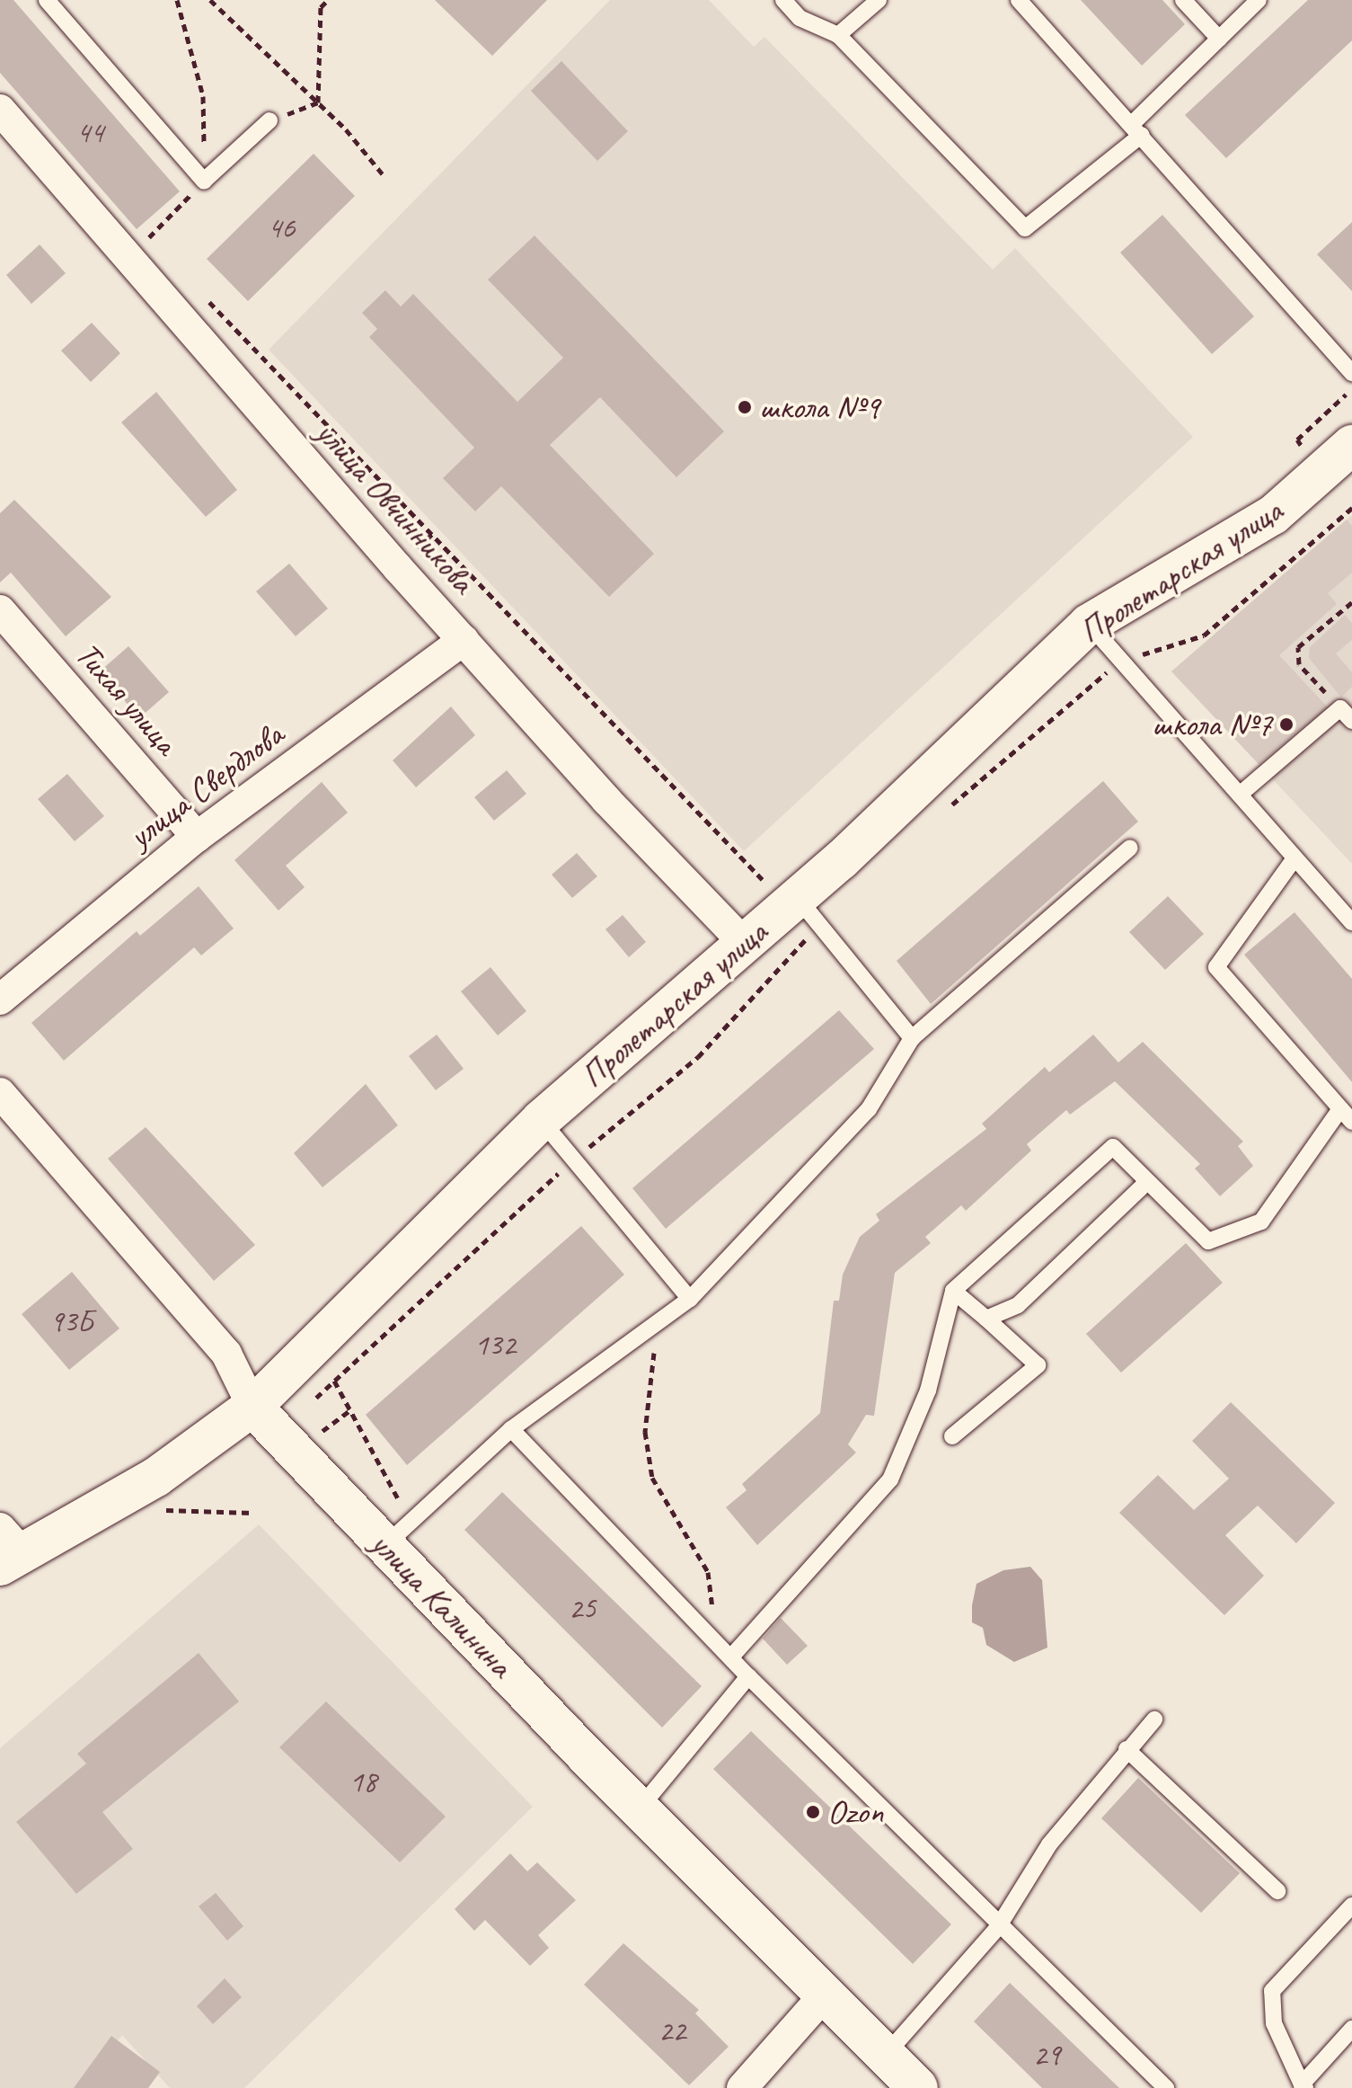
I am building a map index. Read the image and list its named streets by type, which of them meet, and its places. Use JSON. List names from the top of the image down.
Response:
{
  "streets": {
    "street": [
      "улица Овчинникова",
      "Пролетарская улица",
      "Тихая улица",
      "улица Свердлова",
      "улица Калинина"
    ]
  },
  "crossings": [
    ["улица Овчинникова", "Пролетарская улица"],
    ["улица Овчинникова", "улица Свердлова"],
    ["Пролетарская улица", "улица Калинина"],
    ["Тихая улица", "улица Свердлова"]
  ],
  "places": ["школа №9", "школа №7", "Ozon"],
  "house_numbers": [
    "44",
    "46",
    "93Б",
    "132",
    "25",
    "18",
    "22",
    "29"
  ]
}
